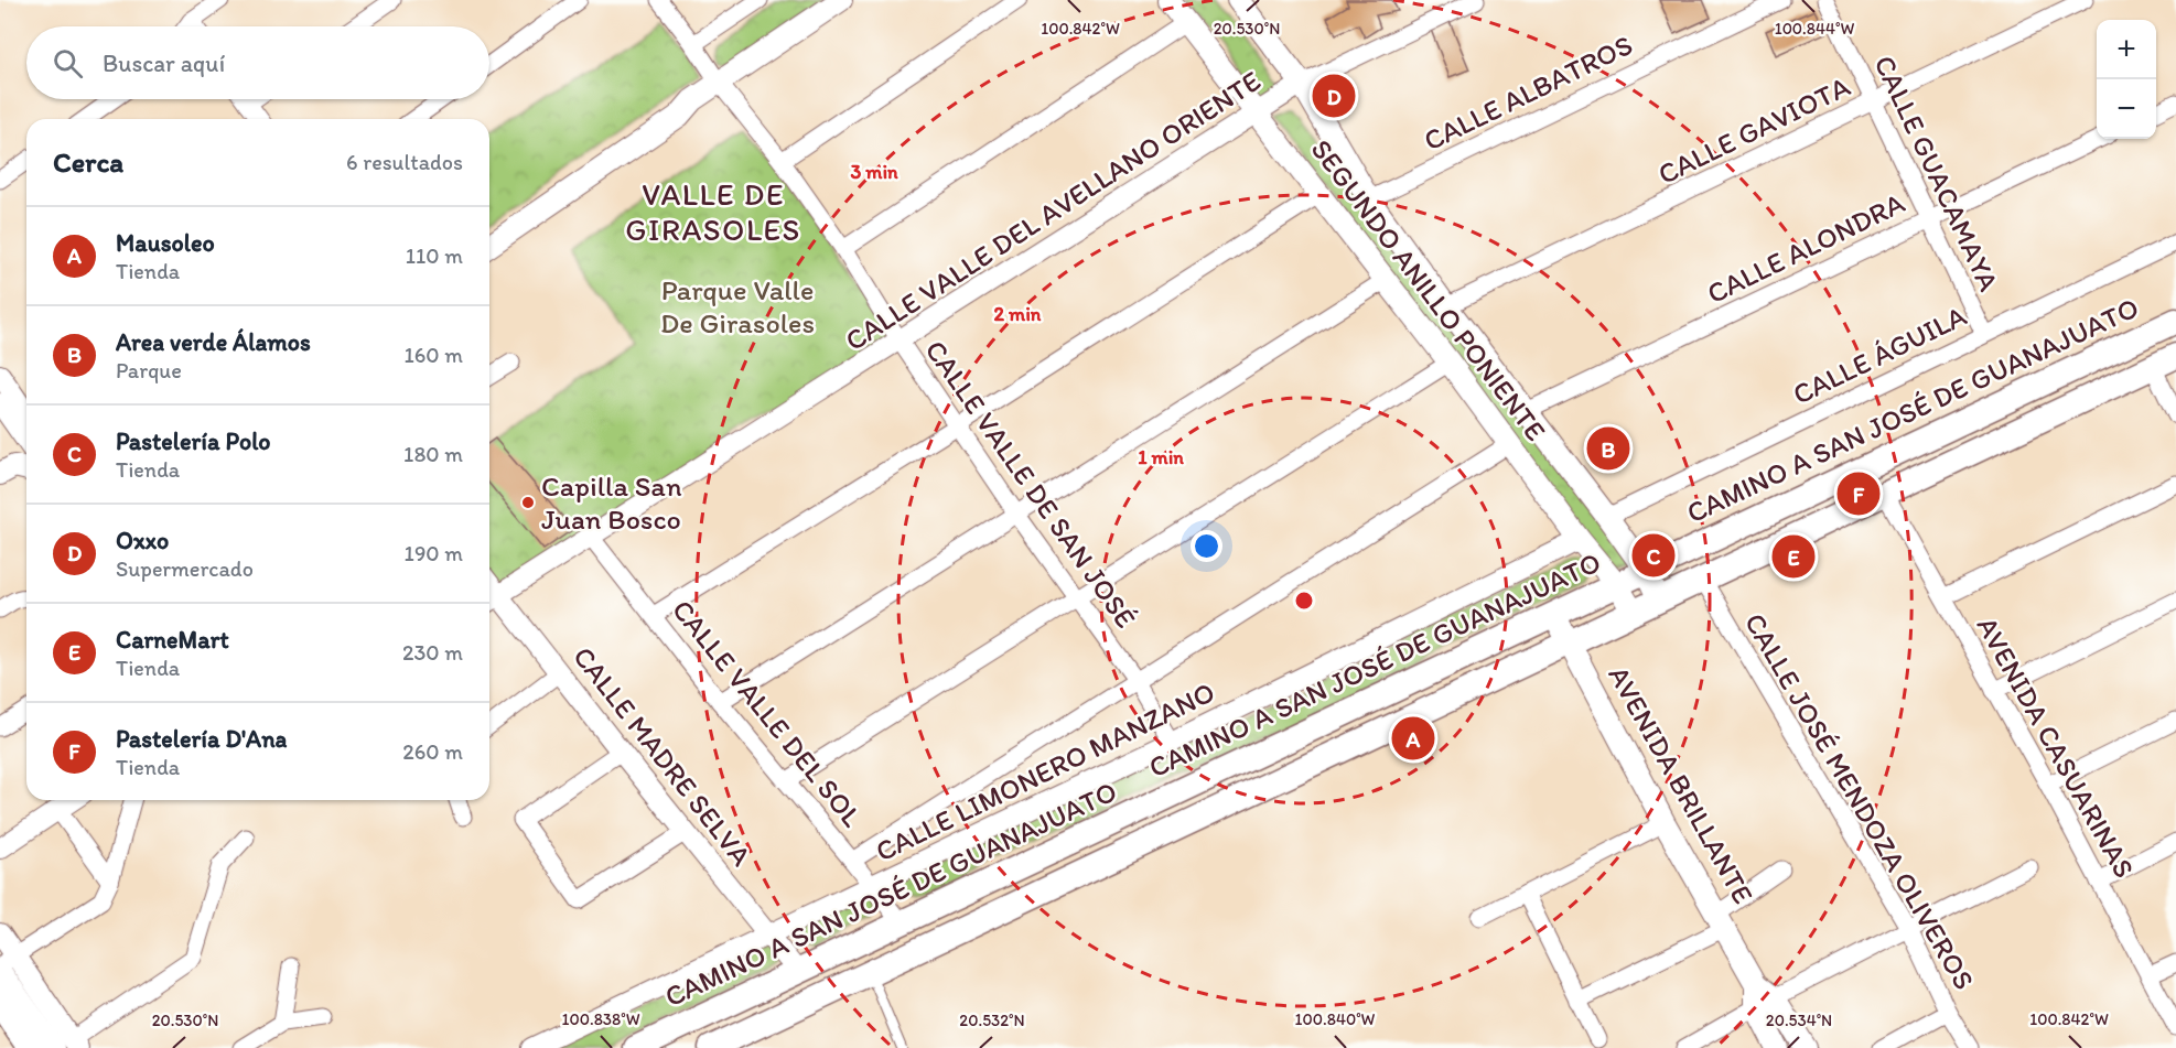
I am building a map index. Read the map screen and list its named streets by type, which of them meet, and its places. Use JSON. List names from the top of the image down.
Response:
{
  "streets": {
    "main road": ["SEGUNDO ANILLO PONIENTE", "CAMINO A SAN JOSÉ DE GUANAJUATO", "AVENIDA BRILLANTE"],
    "street": [
      "CALLE ALBATROS",
      "CALLE GAVIOTA",
      "CALLE GUACAMAYA",
      "CALLE VALLE DEL AVELLANO ORIENTE",
      "CALLE ALONDRA",
      "CALLE ÁGUILA",
      "CALLE VALLE DE SAN JOSÉ",
      "CALLE VALLE DEL SOL",
      "AVENIDA CASUARINAS",
      "CALLE MADRE SELVA",
      "CALLE LIMONERO MANZANO",
      "CALLE JOSÉ MENDOZA OLIVEROS"
    ]
  },
  "crossings": [
    ["CALLE ALBATROS", "SEGUNDO ANILLO PONIENTE"],
    ["CALLE GAVIOTA", "CALLE GUACAMAYA"],
    ["CALLE GAVIOTA", "SEGUNDO ANILLO PONIENTE"],
    ["CALLE GUACAMAYA", "CALLE ALONDRA"],
    ["CALLE GUACAMAYA", "CALLE ÁGUILA"],
    ["CALLE VALLE DEL AVELLANO ORIENTE", "SEGUNDO ANILLO PONIENTE"],
    ["CALLE VALLE DEL AVELLANO ORIENTE", "CALLE VALLE DE SAN JOSÉ"],
    ["CALLE VALLE DEL AVELLANO ORIENTE", "CALLE VALLE DEL SOL"],
    ["CALLE VALLE DEL AVELLANO ORIENTE", "CALLE MADRE SELVA"],
    ["CALLE ALONDRA", "SEGUNDO ANILLO PONIENTE"],
    ["SEGUNDO ANILLO PONIENTE", "CALLE ÁGUILA"],
    ["SEGUNDO ANILLO PONIENTE", "CAMINO A SAN JOSÉ DE GUANAJUATO"],
    ["SEGUNDO ANILLO PONIENTE", "CALLE LIMONERO MANZANO"],
    ["CAMINO A SAN JOSÉ DE GUANAJUATO", "CALLE VALLE DEL SOL"],
    ["CAMINO A SAN JOSÉ DE GUANAJUATO", "CALLE MADRE SELVA"],
    ["CAMINO A SAN JOSÉ DE GUANAJUATO", "AVENIDA BRILLANTE"],
    ["CALLE VALLE DE SAN JOSÉ", "CALLE LIMONERO MANZANO"],
    ["CALLE VALLE DEL SOL", "CALLE LIMONERO MANZANO"],
    ["CALLE MADRE SELVA", "CALLE LIMONERO MANZANO"]
  ],
  "districts": ["VALLE DE GIRASOLES"],
  "parks": ["Parque Valle De Girasoles"],
  "places": ["Capilla San Juan Bosco"],
  "page": {
    "map_buttons": ["+", "−"],
    "search": "Buscar aquí",
    "pins": [
      "D",
      "B",
      "F",
      "C",
      "E",
      "A"
    ],
    "heading": ["Cerca", "6 resultados"],
    "list": [
      {
        "mark": "A",
        "name": "Mausoleo",
        "note": "Tienda",
        "value": "110 m"
      },
      {
        "mark": "B",
        "name": "Area verde Álamos",
        "note": "Parque",
        "value": "160 m"
      },
      {
        "mark": "C",
        "name": "Pastelería Polo",
        "note": "Tienda",
        "value": "180 m"
      },
      {
        "mark": "D",
        "name": "Oxxo",
        "note": "Supermercado",
        "value": "190 m"
      },
      {
        "mark": "E",
        "name": "CarneMart",
        "note": "Tienda",
        "value": "230 m"
      },
      {
        "mark": "F",
        "name": "Pastelería D'Ana",
        "note": "Tienda",
        "value": "260 m"
      }
    ]
  },
  "coordinates": [
    "20.530°N",
    "100.842°W",
    "100.844°W",
    "100.838°W",
    "100.840°W",
    "20.532°N",
    "20.534°N"
  ],
  "rings": ["3 min", "2 min", "1 min"]
}
